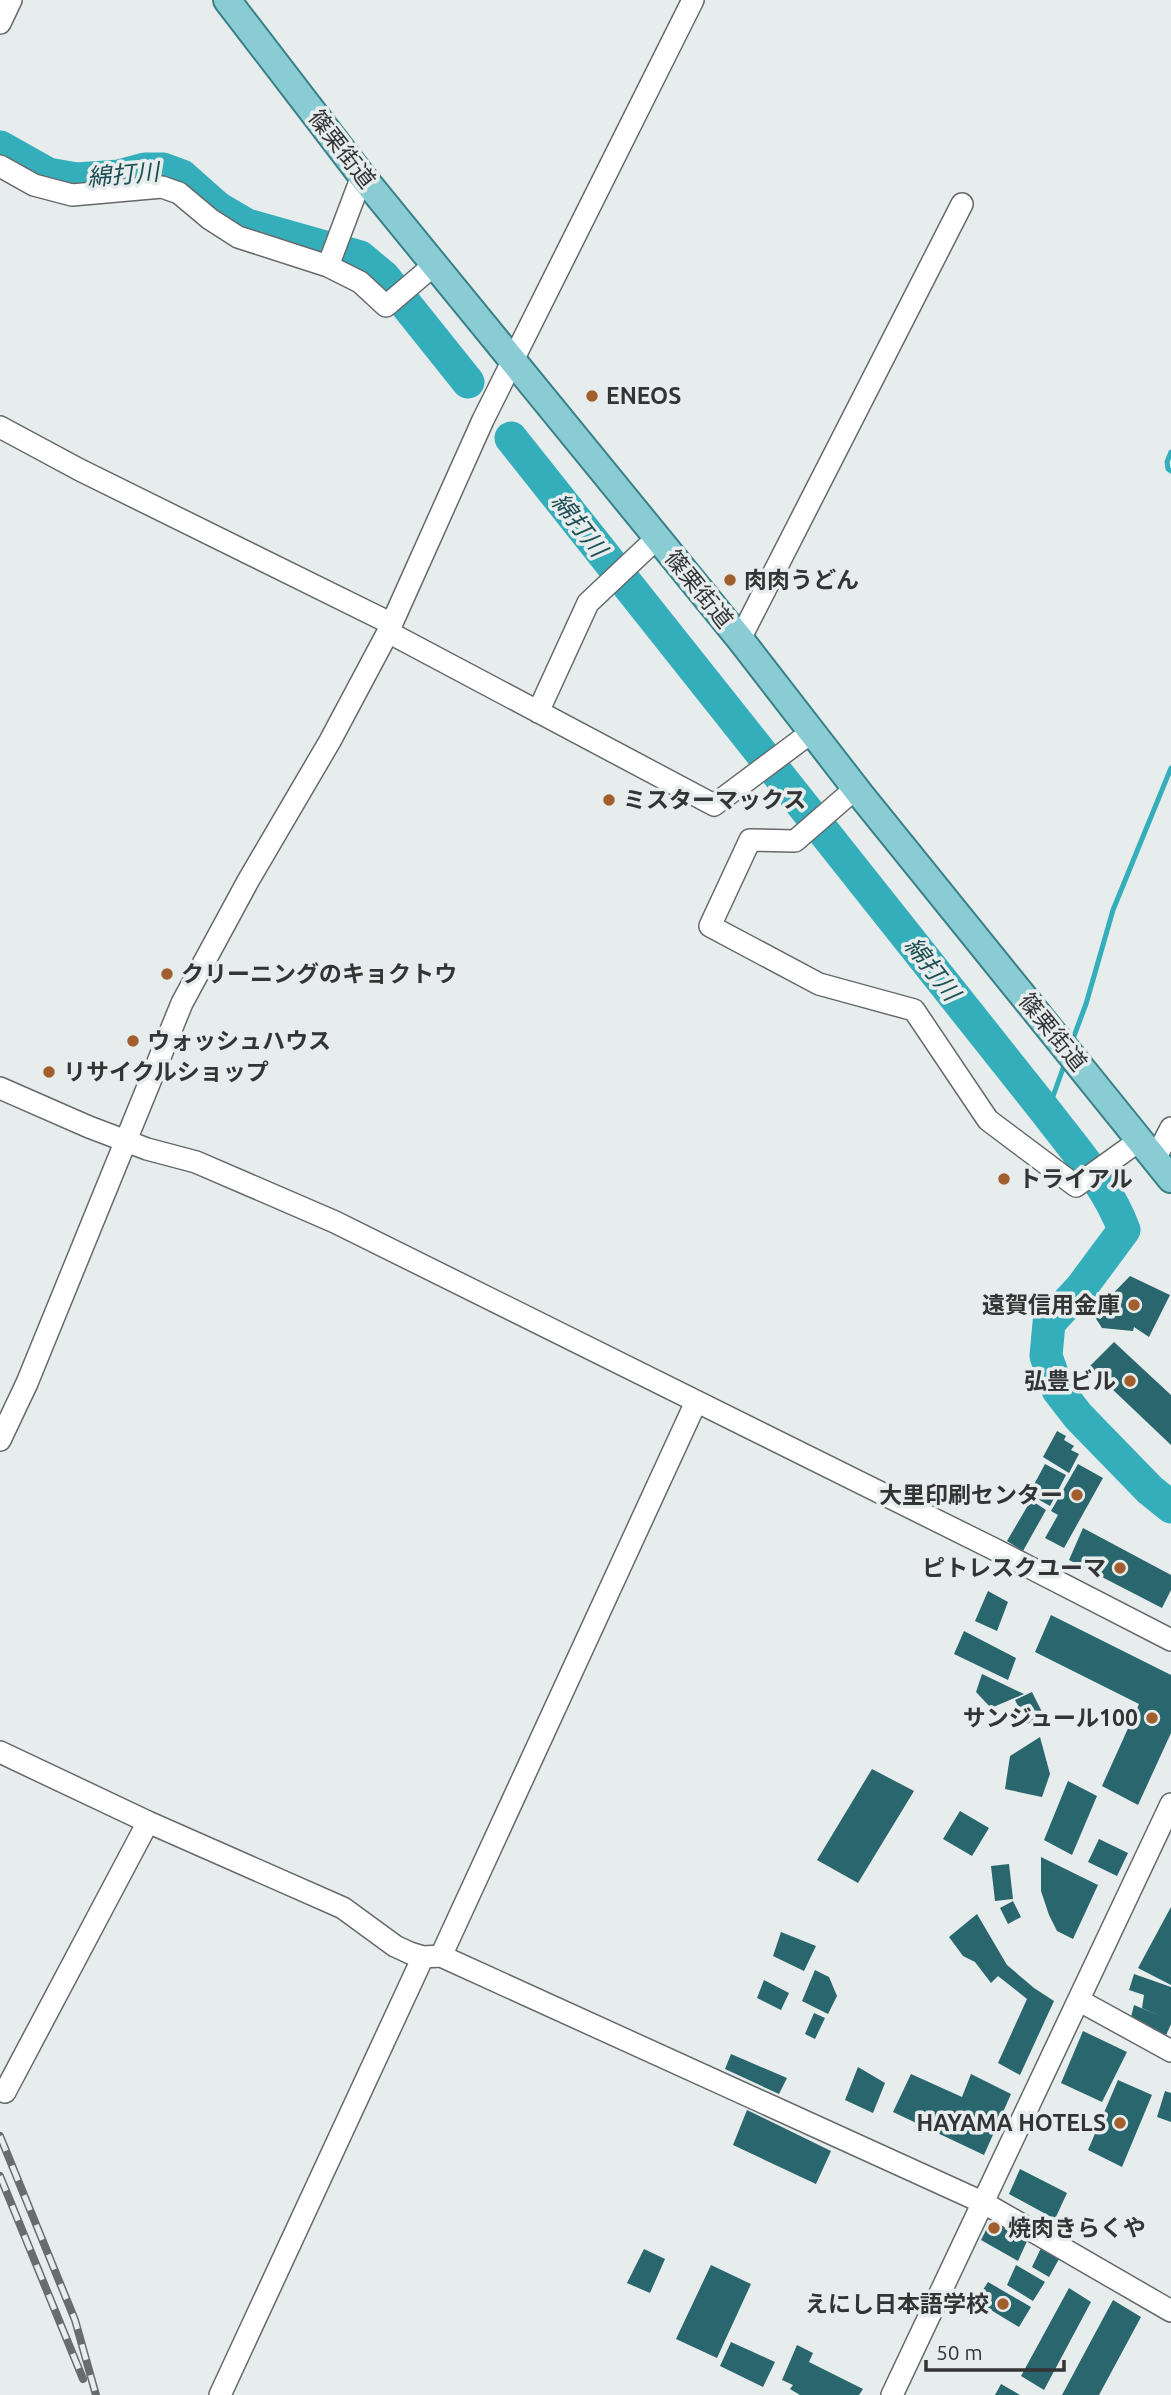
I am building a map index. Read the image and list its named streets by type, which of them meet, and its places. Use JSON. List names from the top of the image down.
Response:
{
  "streets": {
    "main road": ["篠栗街道"]
  },
  "water": ["綿打川"],
  "places": [
    "ENEOS",
    "肉肉うどん",
    "ミスターマックス",
    "クリーニングのキョクトウ",
    "ウォッシュハウス",
    "リサイクルショップ",
    "トライアル",
    "遠賀信用金庫",
    "弘豊ビル",
    "大里印刷センター",
    "ピトレスクユーマ",
    "サンジュール100",
    "HAYAMA HOTELS",
    "焼肉きらくや",
    "えにし日本語学校"
  ],
  "scale_bar": "50 m"
}
